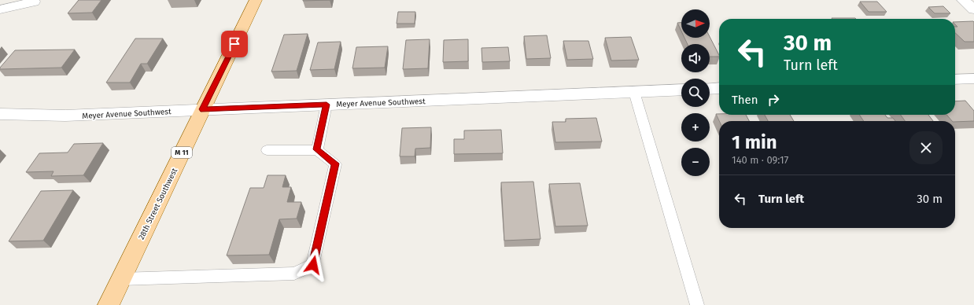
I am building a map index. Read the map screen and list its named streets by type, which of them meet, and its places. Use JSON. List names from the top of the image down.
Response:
{
  "streets": {
    "main road": ["M 11", "28th Street Southwest"],
    "street": ["Meyer Avenue Southwest"]
  },
  "crossings": [
    ["Meyer Avenue Southwest", "28th Street Southwest"]
  ],
  "north": "right",
  "page": {
    "map_buttons": ["+", "−"],
    "turn": ["30 m", "Turn left"],
    "then": "Then",
    "heading": ["1 min", "140 m · 09:17"],
    "list": [
      {
        "name": "Turn left",
        "value": "30 m"
      }
    ]
  }
}
